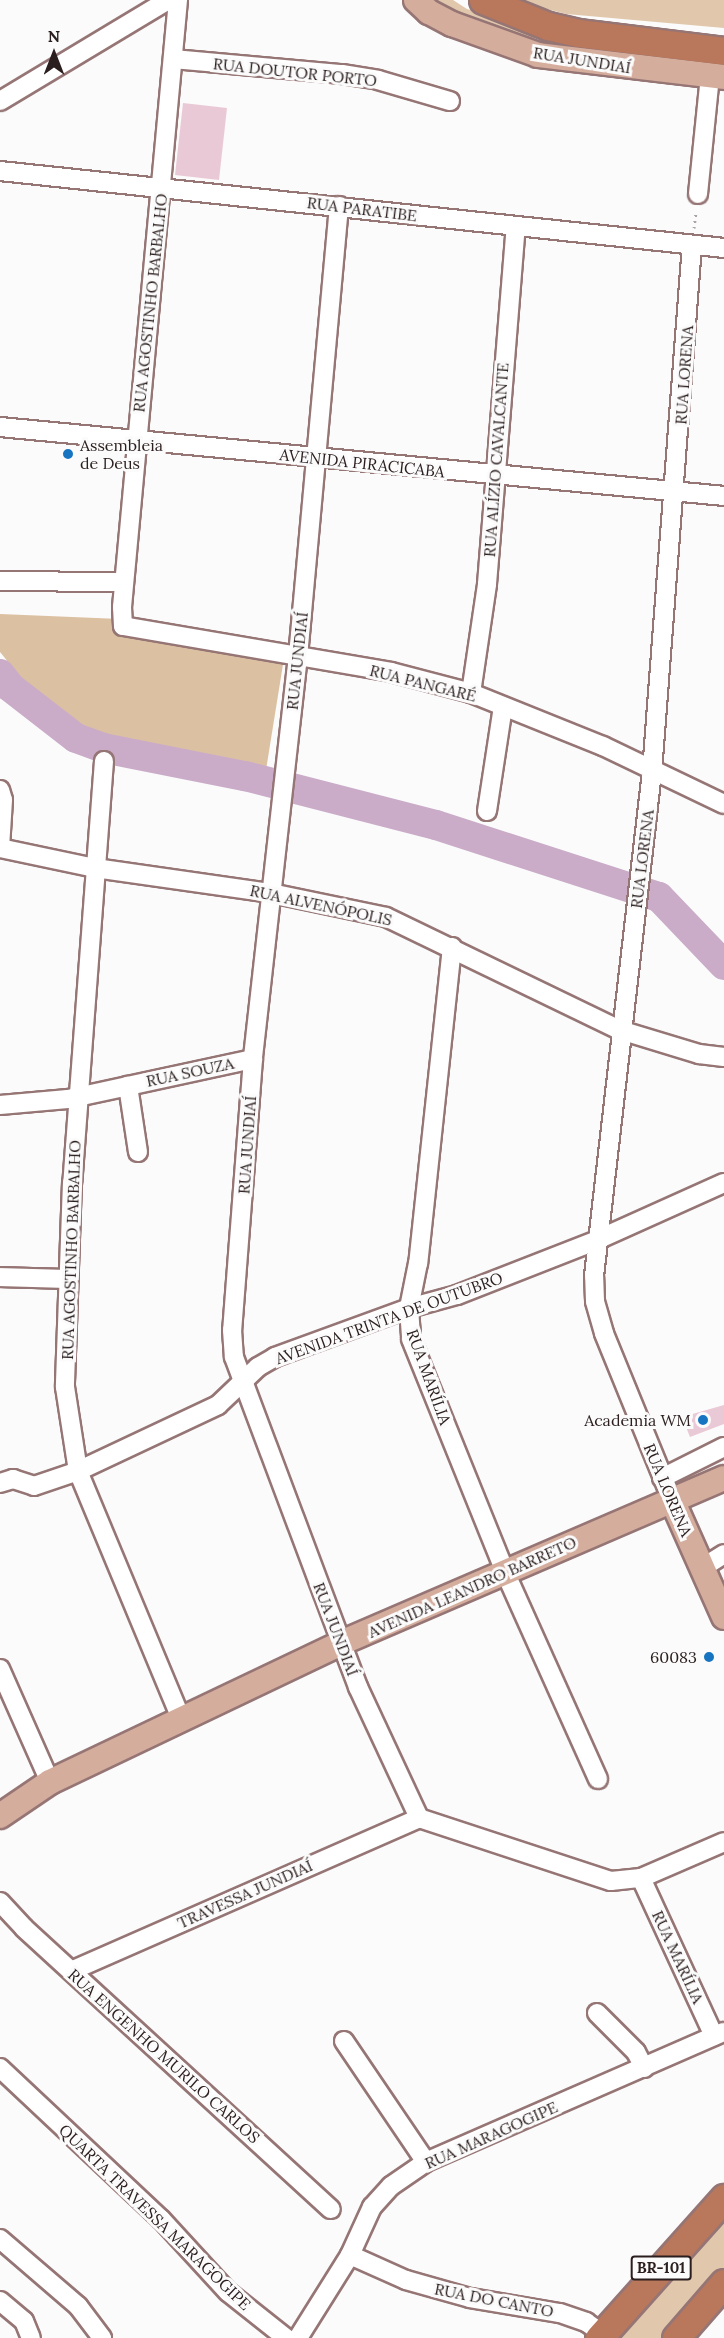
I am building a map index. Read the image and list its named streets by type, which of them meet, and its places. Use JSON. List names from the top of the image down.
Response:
{
  "streets": {
    "highway": ["BR-101"],
    "main road": ["RUA JUNDIAÍ", "RUA LORENA", "AVENIDA LEANDRO BARRETO"],
    "street": [
      "RUA DOUTOR PORTO",
      "RUA PARATIBE",
      "RUA AGOSTINHO BARBALHO",
      "RUA ALÍZIO CAVALCANTE",
      "AVENIDA PIRACICABA",
      "RUA PANGARÉ",
      "RUA ALVENÓPOLIS",
      "RUA SOUZA",
      "AVENIDA TRINTA DE OUTUBRO",
      "RUA MARÍLIA",
      "TRAVESSA JUNDIAÍ",
      "RUA ENGENHO MURILO CARLOS",
      "RUA MARAGOGIPE",
      "QUARTA TRAVESSA MARAGOGIPE",
      "RUA DO CANTO"
    ]
  },
  "crossings": [
    ["RUA JUNDIAÍ", "RUA PARATIBE"],
    ["RUA JUNDIAÍ", "AVENIDA PIRACICABA"],
    ["RUA JUNDIAÍ", "RUA PANGARÉ"],
    ["RUA JUNDIAÍ", "RUA ALVENÓPOLIS"],
    ["RUA JUNDIAÍ", "RUA SOUZA"],
    ["RUA JUNDIAÍ", "AVENIDA TRINTA DE OUTUBRO"],
    ["RUA JUNDIAÍ", "AVENIDA LEANDRO BARRETO"],
    ["RUA JUNDIAÍ", "TRAVESSA JUNDIAÍ"],
    ["RUA DOUTOR PORTO", "RUA AGOSTINHO BARBALHO"],
    ["RUA PARATIBE", "RUA AGOSTINHO BARBALHO"],
    ["RUA PARATIBE", "RUA LORENA"],
    ["RUA PARATIBE", "RUA ALÍZIO CAVALCANTE"],
    ["RUA AGOSTINHO BARBALHO", "AVENIDA PIRACICABA"],
    ["RUA AGOSTINHO BARBALHO", "RUA PANGARÉ"],
    ["RUA AGOSTINHO BARBALHO", "RUA ALVENÓPOLIS"],
    ["RUA AGOSTINHO BARBALHO", "RUA SOUZA"],
    ["RUA AGOSTINHO BARBALHO", "AVENIDA TRINTA DE OUTUBRO"],
    ["RUA AGOSTINHO BARBALHO", "AVENIDA LEANDRO BARRETO"],
    ["RUA LORENA", "AVENIDA PIRACICABA"],
    ["RUA LORENA", "RUA PANGARÉ"],
    ["RUA LORENA", "RUA ALVENÓPOLIS"],
    ["RUA LORENA", "AVENIDA TRINTA DE OUTUBRO"],
    ["RUA LORENA", "AVENIDA LEANDRO BARRETO"],
    ["RUA ALÍZIO CAVALCANTE", "AVENIDA PIRACICABA"],
    ["RUA ALÍZIO CAVALCANTE", "RUA PANGARÉ"],
    ["RUA ALVENÓPOLIS", "RUA MARÍLIA"],
    ["AVENIDA TRINTA DE OUTUBRO", "RUA MARÍLIA"],
    ["RUA MARÍLIA", "AVENIDA LEANDRO BARRETO"],
    ["RUA MARÍLIA", "RUA MARAGOGIPE"],
    ["TRAVESSA JUNDIAÍ", "RUA ENGENHO MURILO CARLOS"],
    ["RUA MARAGOGIPE", "RUA DO CANTO"],
    ["BR-101", "RUA DO CANTO"]
  ],
  "places": ["Assembleia de Deus", "Academia WM", "60083"],
  "north": "top"
}
